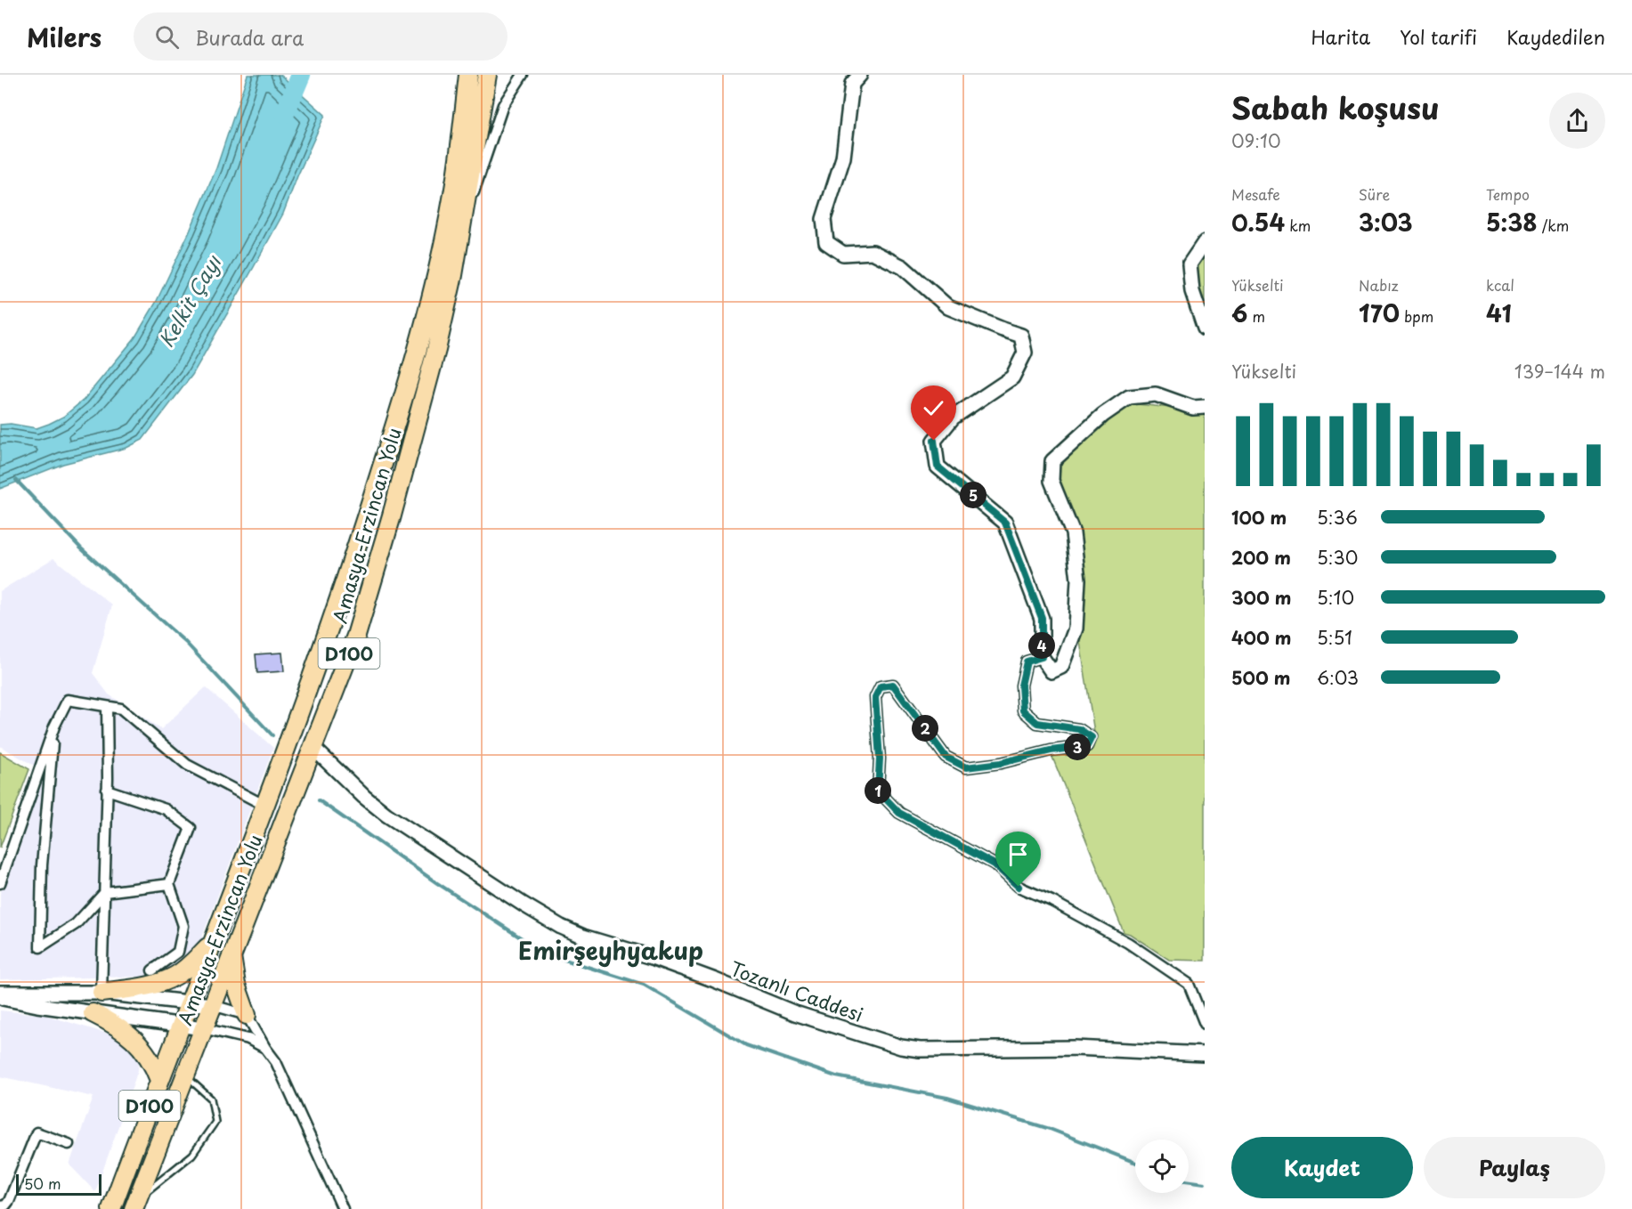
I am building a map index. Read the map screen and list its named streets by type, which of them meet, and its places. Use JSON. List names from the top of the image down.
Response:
{
  "streets": {
    "highway": ["Amasya-Erzincan Yolu", "D100"],
    "street": ["Tozanlı Caddesi"]
  },
  "crossings": [
    ["Amasya-Erzincan Yolu", "Tozanlı Caddesi"]
  ],
  "districts": ["Emirşeyhyakup"],
  "water": ["Kelkit Çayı"],
  "scale_bar": "50 m",
  "page": {
    "header": "Milers",
    "search": "Burada ara",
    "nav": ["Harita", "Yol tarifi", "Kaydedilen"],
    "heading": ["Sabah koşusu", "09:10"],
    "stats": [
      ["Mesafe", "0.54 km"],
      ["Süre", "3:03"],
      ["Tempo", "5:38 /km"],
      ["Yükselti", "6 m"],
      ["Nabız", "170 bpm"],
      ["kcal", "41"]
    ],
    "chart": ["Yükselti", "139–144 m"],
    "pins": [
      "5",
      "4",
      "2",
      "3",
      "1"
    ],
    "list": [
      {
        "name": "100 m",
        "note": "5:36"
      },
      {
        "name": "200 m",
        "note": "5:30"
      },
      {
        "name": "300 m",
        "note": "5:10"
      },
      {
        "name": "400 m",
        "note": "5:51"
      },
      {
        "name": "500 m",
        "note": "6:03"
      }
    ],
    "buttons": ["Kaydet", "Paylaş"],
    "scale": "50 m"
  }
}
